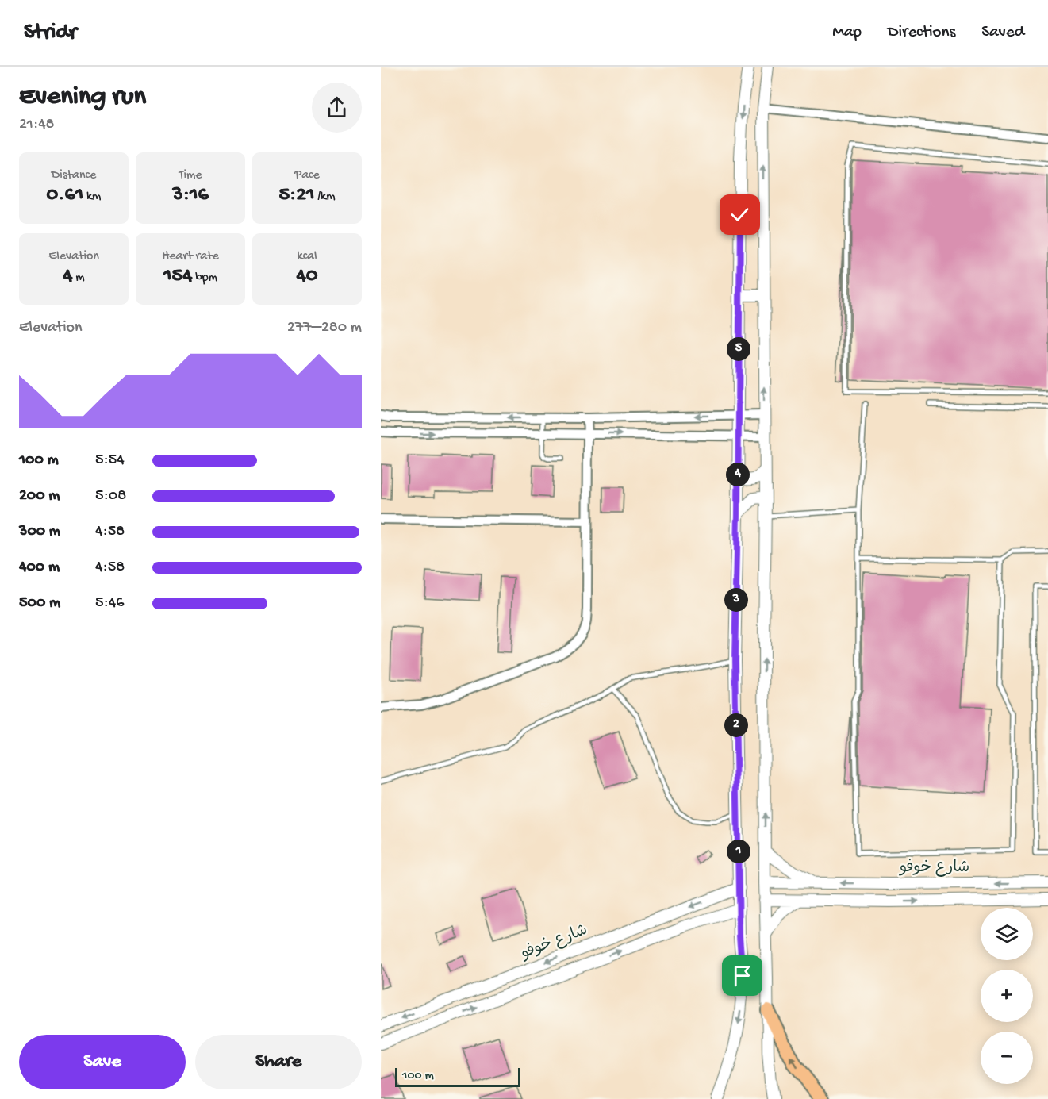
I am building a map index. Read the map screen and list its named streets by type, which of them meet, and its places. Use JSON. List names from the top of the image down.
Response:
{
  "streets": {
    "street": ["شارع خوفو"]
  },
  "scale_bar": "100 m",
  "page": {
    "header": "Stridr",
    "nav": ["Map", "Directions", "Saved"],
    "heading": ["Evening run", "21:48"],
    "stats": [
      ["Distance", "0.61 km"],
      ["Time", "3:16"],
      ["Pace", "5:21 /km"],
      ["Elevation", "4 m"],
      ["Heart rate", "154 bpm"],
      ["kcal", "40"]
    ],
    "chart": ["Elevation", "277–280 m"],
    "pins": [
      "5",
      "4",
      "3",
      "2",
      "1"
    ],
    "list": [
      {
        "name": "100 m",
        "note": "5:54"
      },
      {
        "name": "200 m",
        "note": "5:08"
      },
      {
        "name": "300 m",
        "note": "4:58"
      },
      {
        "name": "400 m",
        "note": "4:58"
      },
      {
        "name": "500 m",
        "note": "5:46"
      }
    ],
    "map_buttons": ["+", "−"],
    "buttons": ["Save", "Share"],
    "scale": "100 m"
  }
}
